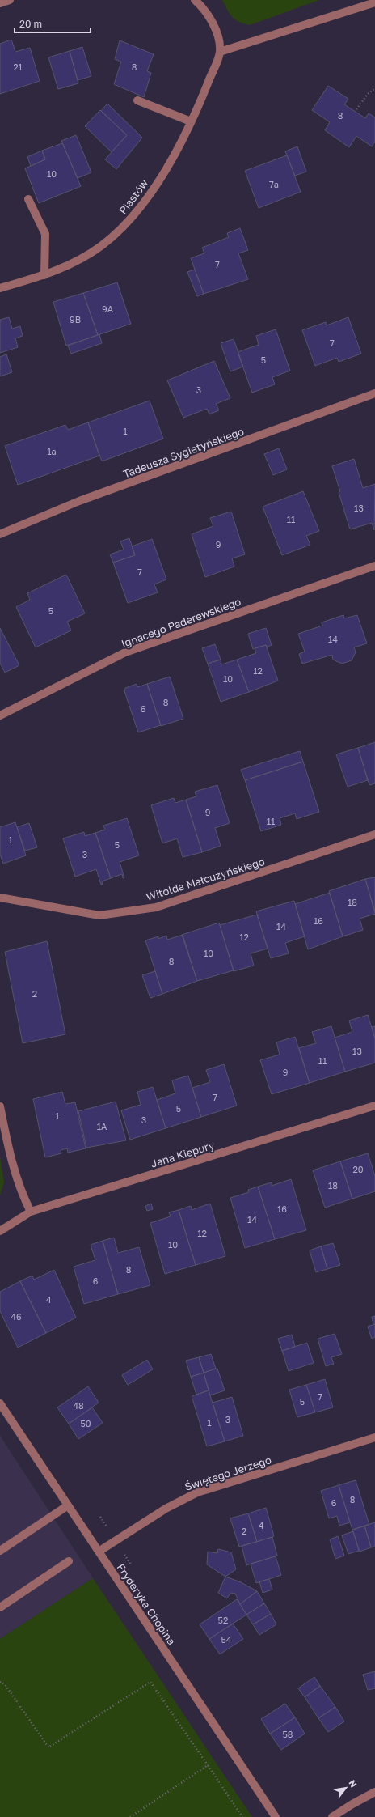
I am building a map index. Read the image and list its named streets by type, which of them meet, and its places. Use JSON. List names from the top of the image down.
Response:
{
  "streets": {
    "street": [
      "Piastów",
      "Tadeusza Sygietyńskiego",
      "Ignacego Paderewskiego",
      "Witolda Małcużyńskiego",
      "Jana Kiepury",
      "Świętego Jerzego",
      "Fryderyka Chopina"
    ]
  },
  "crossings": [
    ["Świętego Jerzego", "Fryderyka Chopina"]
  ],
  "house_numbers": [
    "21",
    "8",
    "8",
    "10",
    "7a",
    "7",
    "9A",
    "9B",
    "7",
    "5",
    "3",
    "1",
    "1a",
    "13",
    "11",
    "9",
    "7",
    "5",
    "14",
    "12",
    "10",
    "8",
    "6",
    "9",
    "11",
    "1",
    "5",
    "3",
    "18",
    "16",
    "14",
    "12",
    "10",
    "8",
    "2",
    "13",
    "11",
    "9",
    "7",
    "5",
    "1",
    "3",
    "1A",
    "20",
    "18",
    "16",
    "14",
    "12",
    "10",
    "8",
    "6",
    "4",
    "46",
    "7",
    "5",
    "48",
    "3",
    "1",
    "50",
    "8",
    "6",
    "4",
    "2",
    "52",
    "54",
    "58"
  ],
  "scale_bar": "20 m",
  "north": "top right"
}
